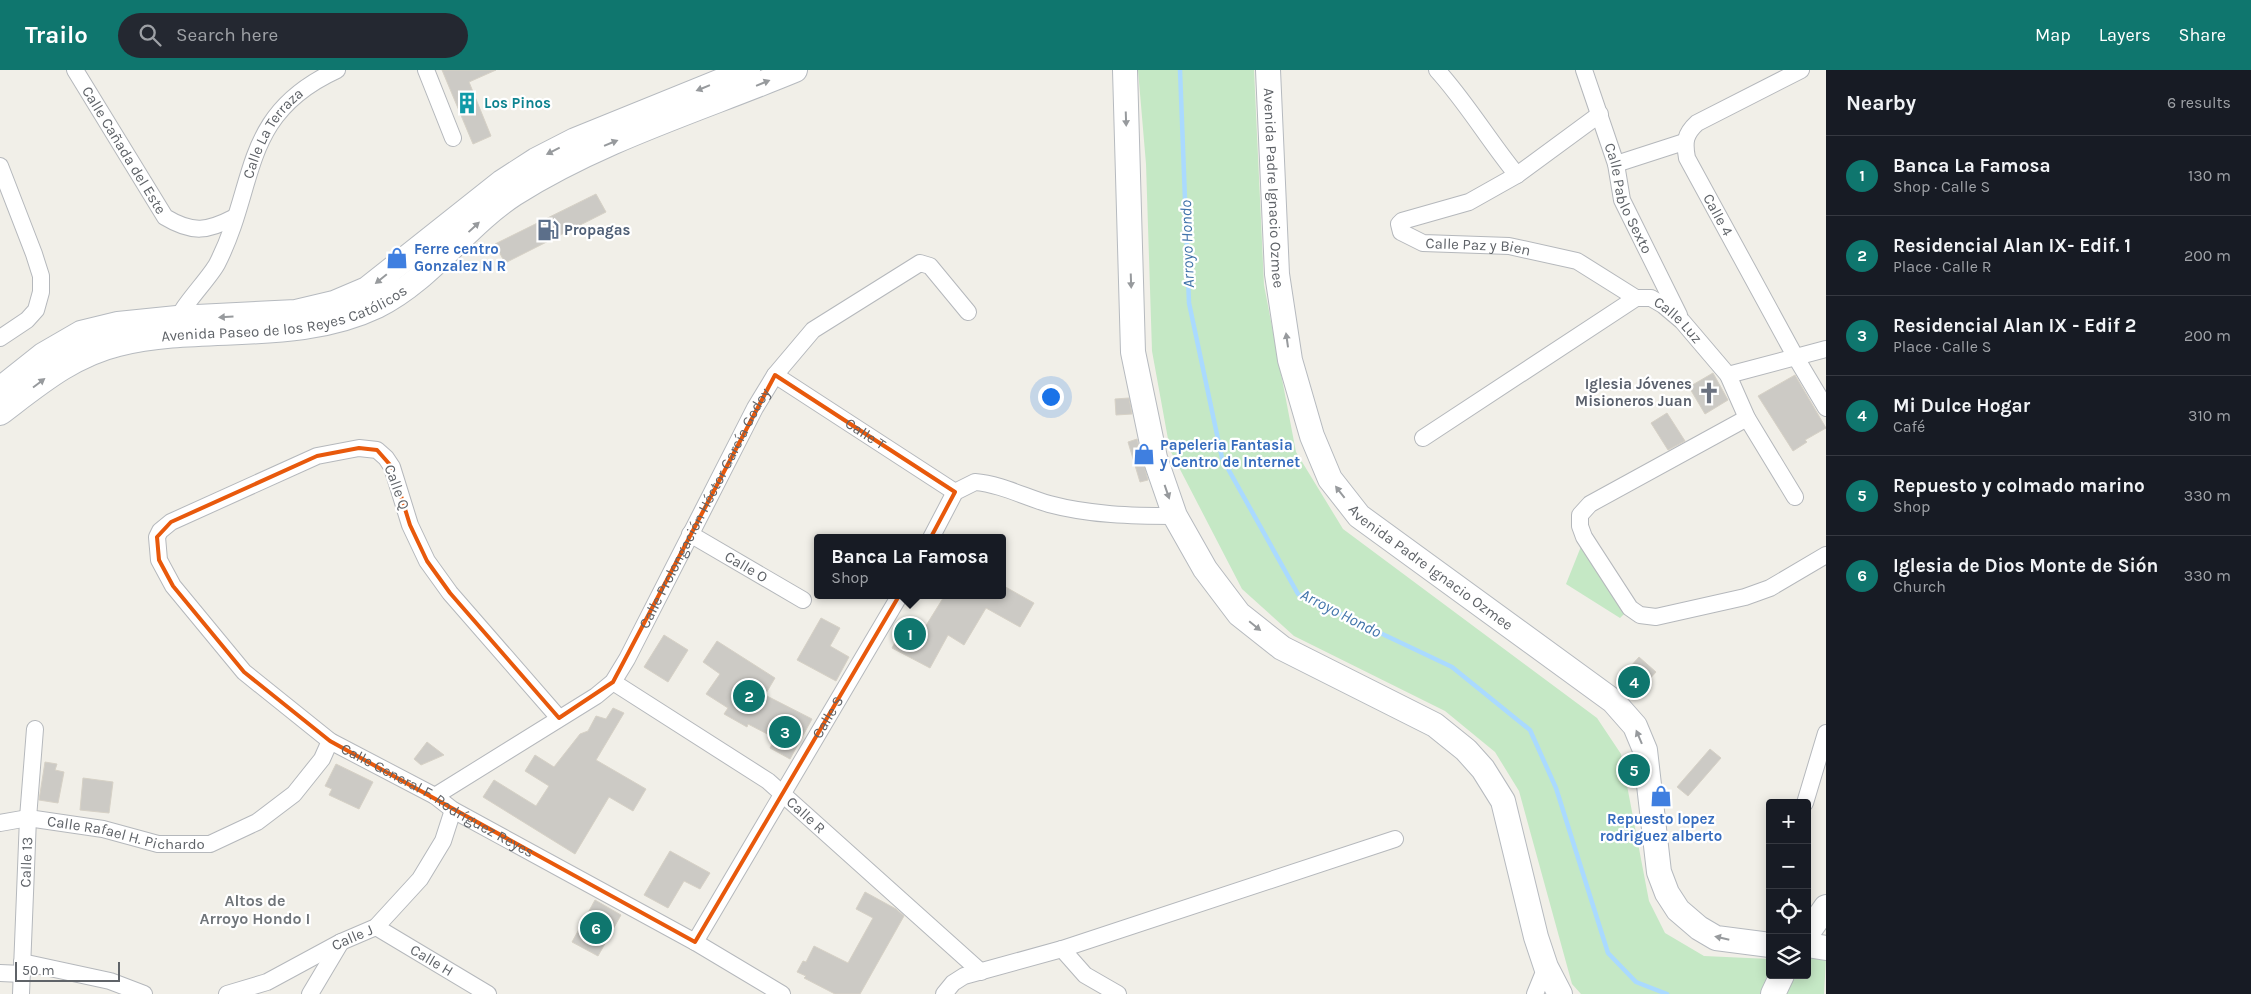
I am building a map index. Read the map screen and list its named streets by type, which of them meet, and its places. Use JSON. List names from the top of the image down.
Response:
{
  "streets": {
    "street": [
      "Calle La Terraza",
      "Calle Cañada del Este",
      "Avenida Padre Ignacio Ozmee",
      "Calle Pablo Sexto",
      "Calle 4",
      "Calle Paz y Bien",
      "Avenida Paseo de los Reyes Católicos",
      "Calle Luz",
      "Calle T",
      "Calle Q",
      "Calle Prolongación Héctor García Godoy",
      "Calle O",
      "Calle S",
      "Calle General F. Rodríguez Reyes",
      "Calle R",
      "Calle Rafael H. Pichardo",
      "Calle 13",
      "Calle J",
      "Calle H"
    ]
  },
  "crossings": [
    ["Calle La Terraza", "Calle Cañada del Este"],
    ["Calle La Terraza", "Avenida Paseo de los Reyes Católicos"],
    ["Calle Pablo Sexto", "Calle Paz y Bien"],
    ["Calle Pablo Sexto", "Calle Luz"],
    ["Calle Paz y Bien", "Calle Luz"],
    ["Calle T", "Calle Prolongación Héctor García Godoy"],
    ["Calle Q", "Calle Prolongación Héctor García Godoy"],
    ["Calle Q", "Calle General F. Rodríguez Reyes"],
    ["Calle Prolongación Héctor García Godoy", "Calle O"],
    ["Calle Prolongación Héctor García Godoy", "Calle General F. Rodríguez Reyes"],
    ["Calle Prolongación Héctor García Godoy", "Calle R"],
    ["Calle S", "Calle General F. Rodríguez Reyes"],
    ["Calle S", "Calle R"],
    ["Calle General F. Rodríguez Reyes", "Calle Rafael H. Pichardo"],
    ["Calle General F. Rodríguez Reyes", "Calle J"],
    ["Calle Rafael H. Pichardo", "Calle 13"],
    ["Calle J", "Calle H"]
  ],
  "districts": ["Altos de Arroyo Hondo I"],
  "water": ["Arroyo Hondo"],
  "places": {
    "building": ["Los Pinos"],
    "fuel station": ["Propagas"],
    "shop": ["Ferre centro Gonzalez N R", "Papeleria Fantasia y Centro de Internet", "Repuesto lopez rodriguez alberto"],
    "church": ["Iglesia Jóvenes Misioneros Juan"]
  },
  "scale_bar": "50 m",
  "page": {
    "header": "Trailo",
    "search": "Search here",
    "nav": ["Map", "Layers", "Share"],
    "heading": ["Nearby", "6 results"],
    "list": [
      {
        "mark": "1",
        "name": "Banca La Famosa",
        "note": "Shop · Calle S",
        "value": "130 m"
      },
      {
        "mark": "2",
        "name": "Residencial Alan IX- Edif. 1",
        "note": "Place · Calle R",
        "value": "200 m"
      },
      {
        "mark": "3",
        "name": "Residencial Alan IX - Edif 2",
        "note": "Place · Calle S",
        "value": "200 m"
      },
      {
        "mark": "4",
        "name": "Mi Dulce Hogar",
        "note": "Café",
        "value": "310 m"
      },
      {
        "mark": "5",
        "name": "Repuesto y colmado marino",
        "note": "Shop",
        "value": "330 m"
      },
      {
        "mark": "6",
        "name": "Iglesia de Dios Monte de Sión",
        "note": "Church",
        "value": "330 m"
      }
    ],
    "popup": ["Banca La Famosa", "Shop"],
    "pins": [
      "1",
      "4",
      "2",
      "3",
      "5",
      "6"
    ],
    "map_buttons": ["+", "−"],
    "scale": "50 m"
  }
}
